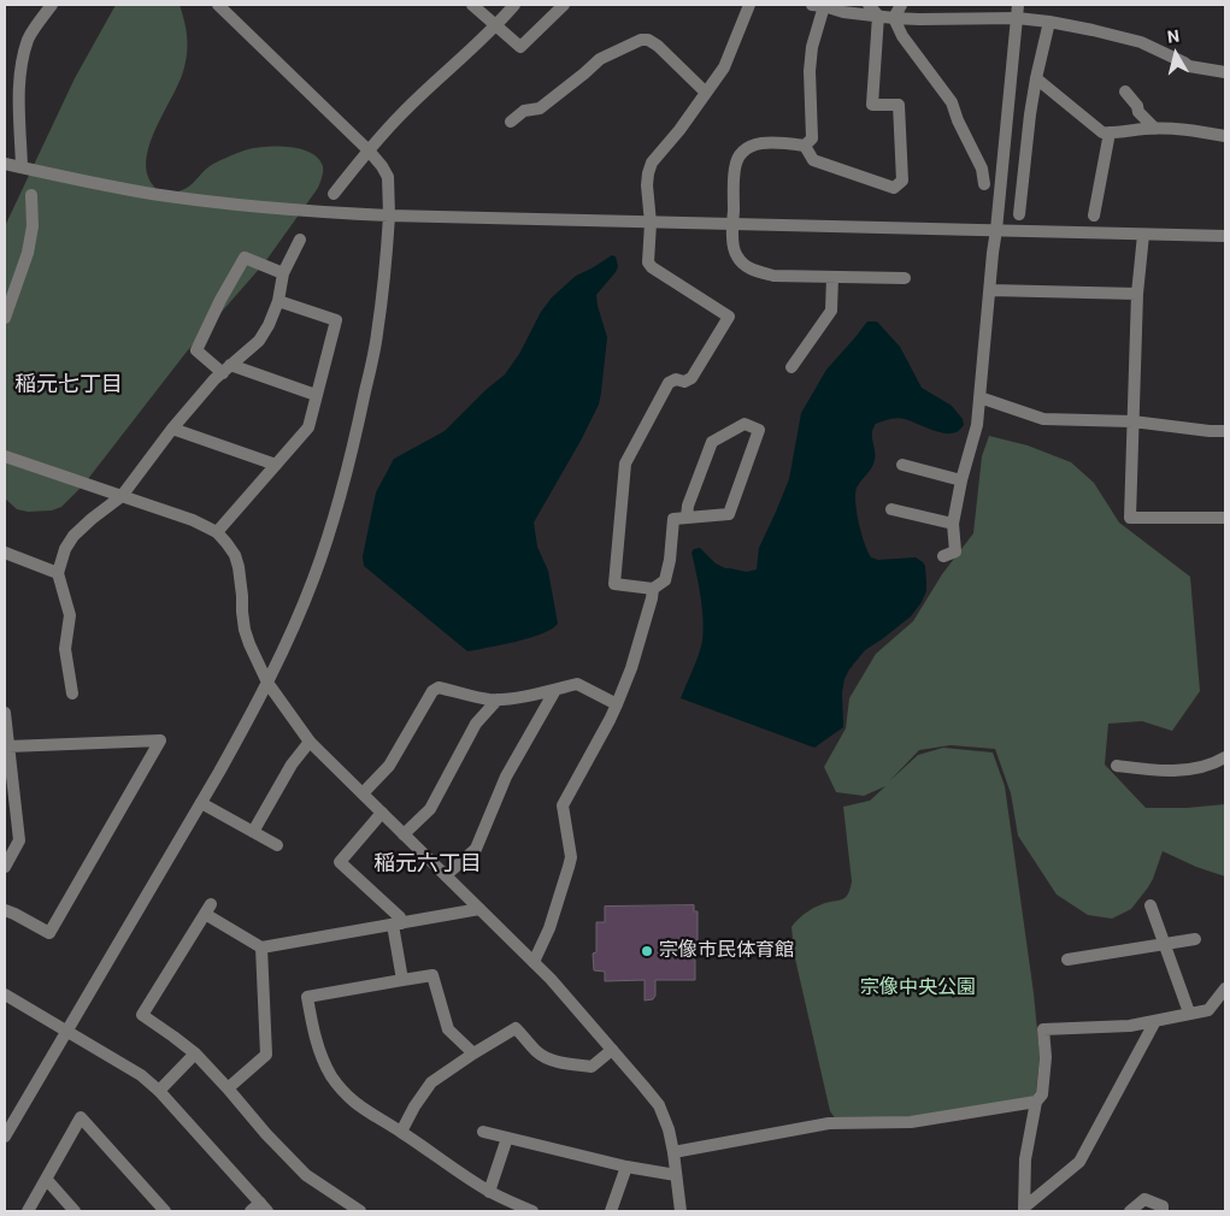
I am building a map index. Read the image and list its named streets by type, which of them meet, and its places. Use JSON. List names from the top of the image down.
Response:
{
  "districts": ["稲元七丁目", "稲元六丁目"],
  "parks": ["宗像中央公園"],
  "places": ["宗像市民体育館"],
  "north": "top"
}
